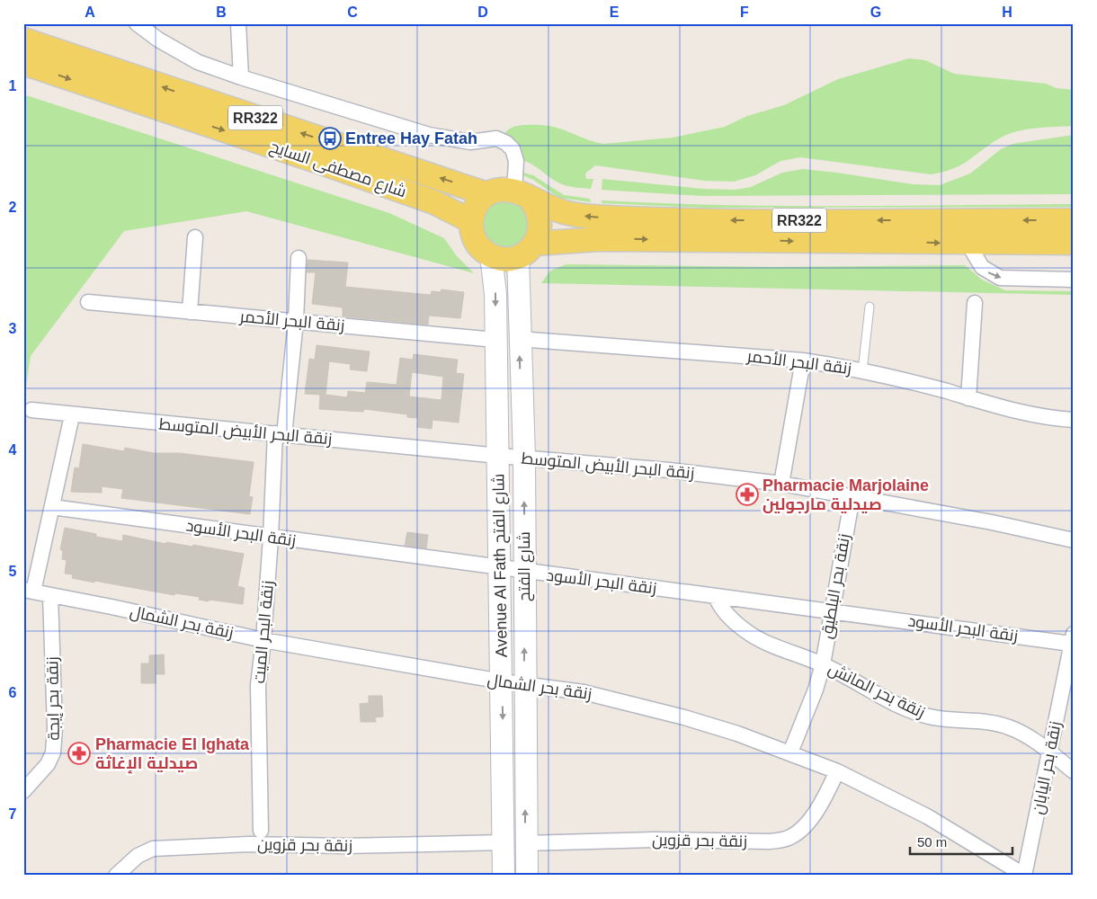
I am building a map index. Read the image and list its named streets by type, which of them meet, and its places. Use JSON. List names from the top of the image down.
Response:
{
  "streets": {
    "main road": ["RR322", "شارع مصطفى السايح"],
    "street": [
      "زنقة البحر الأحمر",
      "زنقة البحر الأبيض المتوسط",
      "زنقة البحر الأسود",
      "Avenue Al Fath شارع الفتح",
      "شارع الفتح",
      "زنقة بحر البلطيق",
      "زنقة بحر الشمال",
      "زنقة البحر الميت",
      "زنقة بحر المانش",
      "زنقة بحر إيجة",
      "زنقة بحر اليابان",
      "زنقة بحر قزوين"
    ]
  },
  "crossings": [
    ["RR322", "شارع مصطفى السايح"],
    ["RR322", "Avenue Al Fath شارع الفتح"],
    ["RR322", "شارع الفتح"],
    ["شارع مصطفى السايح", "Avenue Al Fath شارع الفتح"],
    ["شارع مصطفى السايح", "شارع الفتح"],
    ["زنقة البحر الأحمر", "Avenue Al Fath شارع الفتح"],
    ["زنقة البحر الأحمر", "شارع الفتح"],
    ["زنقة البحر الأحمر", "زنقة البحر الميت"],
    ["زنقة البحر الأبيض المتوسط", "Avenue Al Fath شارع الفتح"],
    ["زنقة البحر الأبيض المتوسط", "شارع الفتح"],
    ["زنقة البحر الأبيض المتوسط", "زنقة بحر البلطيق"],
    ["زنقة البحر الأبيض المتوسط", "زنقة البحر الميت"],
    ["زنقة البحر الأسود", "Avenue Al Fath شارع الفتح"],
    ["زنقة البحر الأسود", "شارع الفتح"],
    ["زنقة البحر الأسود", "زنقة بحر البلطيق"],
    ["زنقة البحر الأسود", "زنقة البحر الميت"],
    ["زنقة البحر الأسود", "زنقة بحر المانش"],
    ["زنقة البحر الأسود", "زنقة بحر اليابان"],
    ["Avenue Al Fath شارع الفتح", "شارع الفتح"],
    ["Avenue Al Fath شارع الفتح", "زنقة بحر الشمال"],
    ["Avenue Al Fath شارع الفتح", "زنقة بحر قزوين"],
    ["شارع الفتح", "زنقة بحر الشمال"],
    ["شارع الفتح", "زنقة بحر قزوين"],
    ["زنقة بحر البلطيق", "زنقة بحر الشمال"],
    ["زنقة بحر البلطيق", "زنقة بحر المانش"],
    ["زنقة بحر الشمال", "زنقة البحر الميت"],
    ["زنقة بحر الشمال", "زنقة بحر إيجة"],
    ["زنقة بحر الشمال", "زنقة بحر اليابان"],
    ["زنقة بحر الشمال", "زنقة بحر قزوين"],
    ["زنقة بحر المانش", "زنقة بحر اليابان"]
  ],
  "one_way": ["Avenue Al Fath شارع الفتح", "شارع الفتح"],
  "places": {
    "bus stop": ["Entree Hay Fatah"],
    "pharmacy": ["Pharmacie Marjolaine صيدلية مارجولين", "Pharmacie El Ighata صيدلية الإغاثة"]
  },
  "scale_bar": "50 m",
  "grid": {
    "columns": [
      "A",
      "B",
      "C",
      "D",
      "E",
      "F",
      "G",
      "H"
    ],
    "rows": [
      "1",
      "2",
      "3",
      "4",
      "5",
      "6",
      "7"
    ]
  }
}
